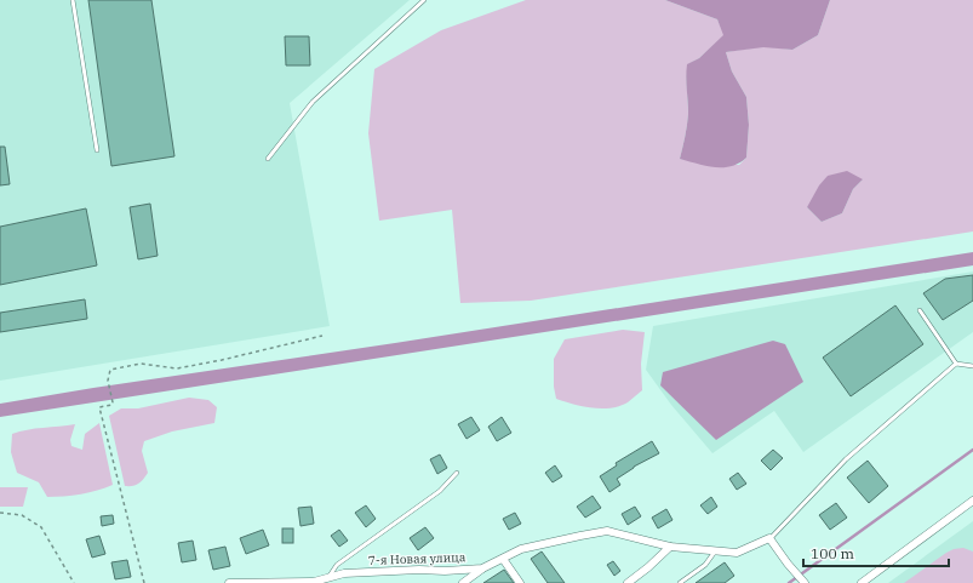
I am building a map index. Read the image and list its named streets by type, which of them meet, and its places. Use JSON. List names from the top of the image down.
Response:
{
  "streets": {
    "street": ["7-я Новая улица"]
  },
  "scale_bar": "100 m"
}
